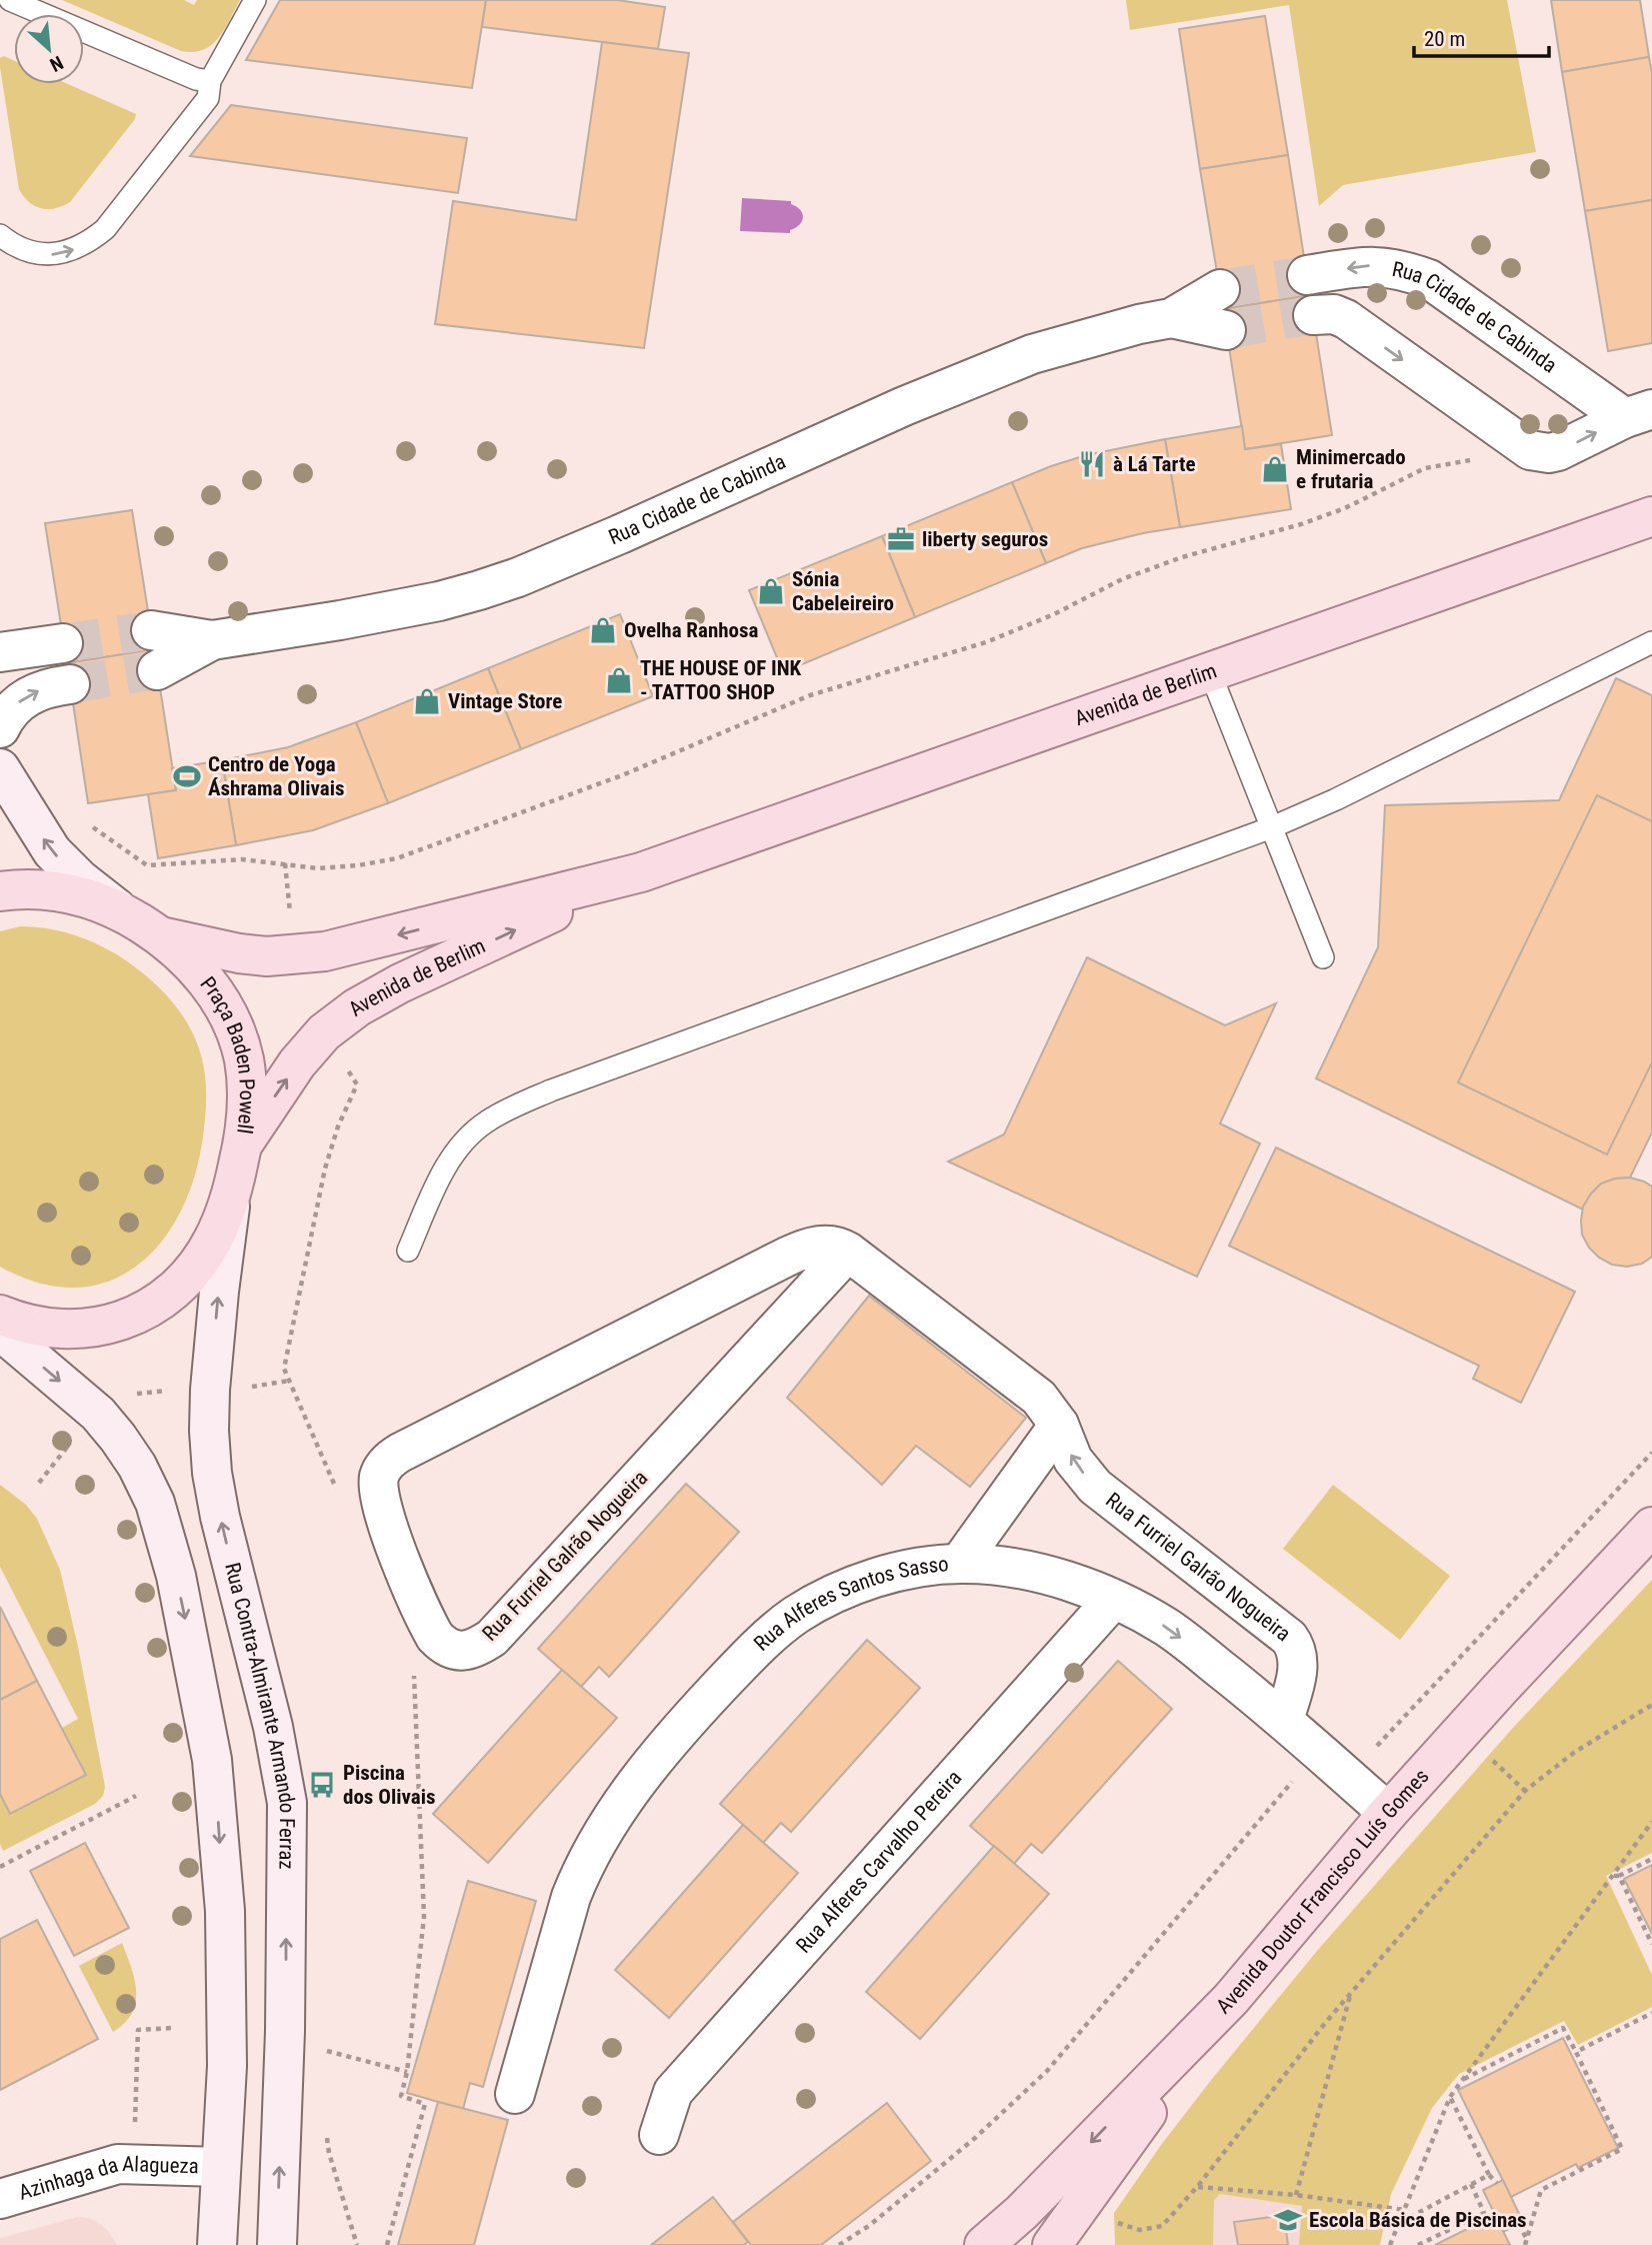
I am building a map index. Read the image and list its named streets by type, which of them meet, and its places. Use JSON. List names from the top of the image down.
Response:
{
  "streets": {
    "main road": [
      "Avenida de Berlim",
      "Praça Baden Powell",
      "Rua Contra-Almirante Armando Ferraz",
      "Avenida Doutor Francisco Luís Gomes"
    ],
    "street": [
      "Rua Cidade de Cabinda",
      "Rua Furriel Galrão Nogueira",
      "Rua Alferes Santos Sasso",
      "Rua Alferes Carvalho Pereira",
      "Azinhaga da Alagueza"
    ]
  },
  "crossings": [
    ["Avenida de Berlim", "Praça Baden Powell"],
    ["Praça Baden Powell", "Rua Contra-Almirante Armando Ferraz"],
    ["Rua Furriel Galrão Nogueira", "Rua Alferes Santos Sasso"],
    ["Rua Alferes Santos Sasso", "Rua Alferes Carvalho Pereira"],
    ["Rua Alferes Santos Sasso", "Avenida Doutor Francisco Luís Gomes"]
  ],
  "places": {
    "restaurant": ["à Lá Tarte"],
    "shop": [
      "Minimercado e frutaria",
      "Sónia Cabeleireiro",
      "Ovelha Ranhosa",
      "THE HOUSE OF INK - TATTOO SHOP",
      "Vintage Store"
    ],
    "office": ["liberty seguros"],
    "sports": ["Centro de Yoga Áshrama Olivais"],
    "bus stop": ["Piscina dos Olivais"],
    "school or university": ["Escola Básica de Piscinas"]
  },
  "scale_bar": "20 m",
  "north": "bottom right"
}
